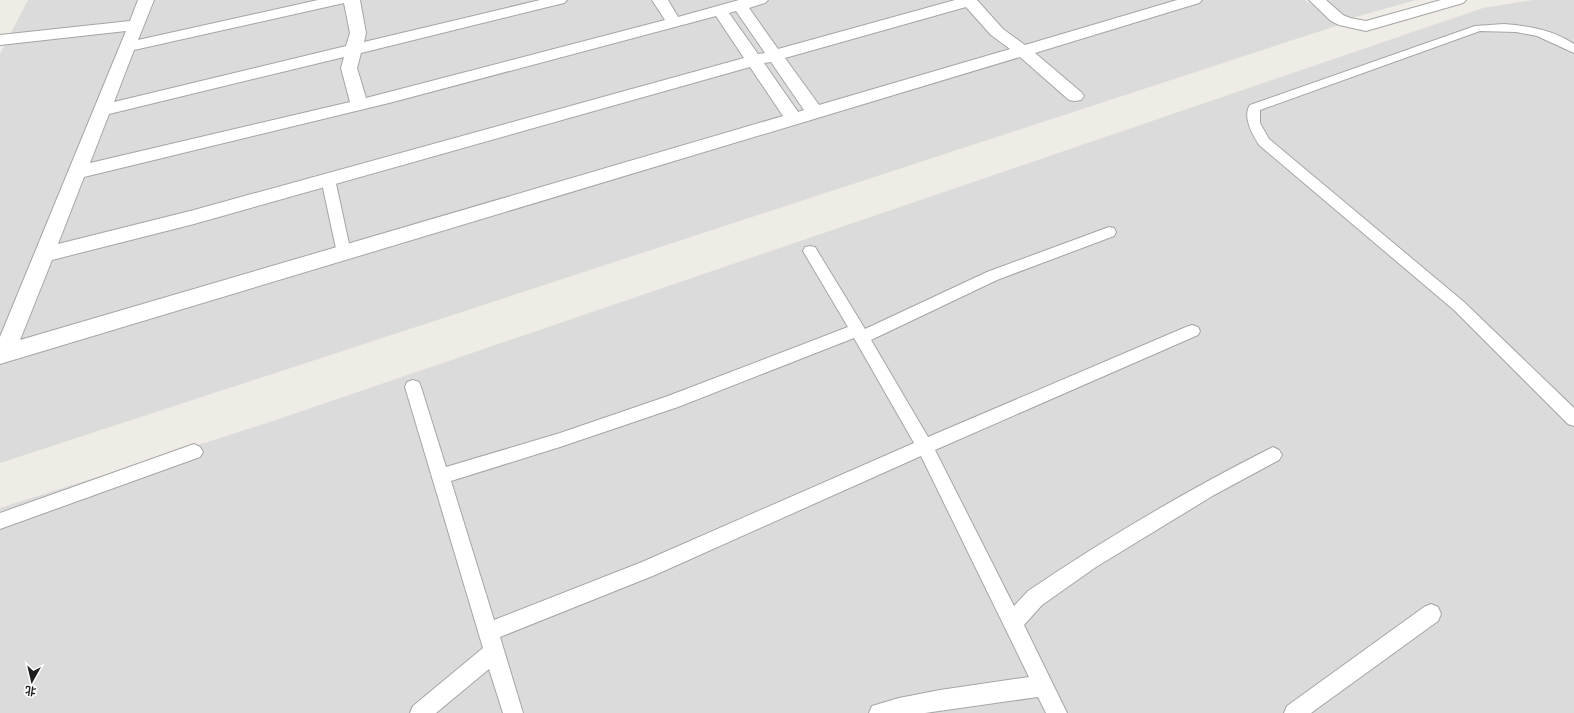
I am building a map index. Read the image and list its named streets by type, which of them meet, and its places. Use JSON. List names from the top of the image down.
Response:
{
  "north": "bottom"
}
